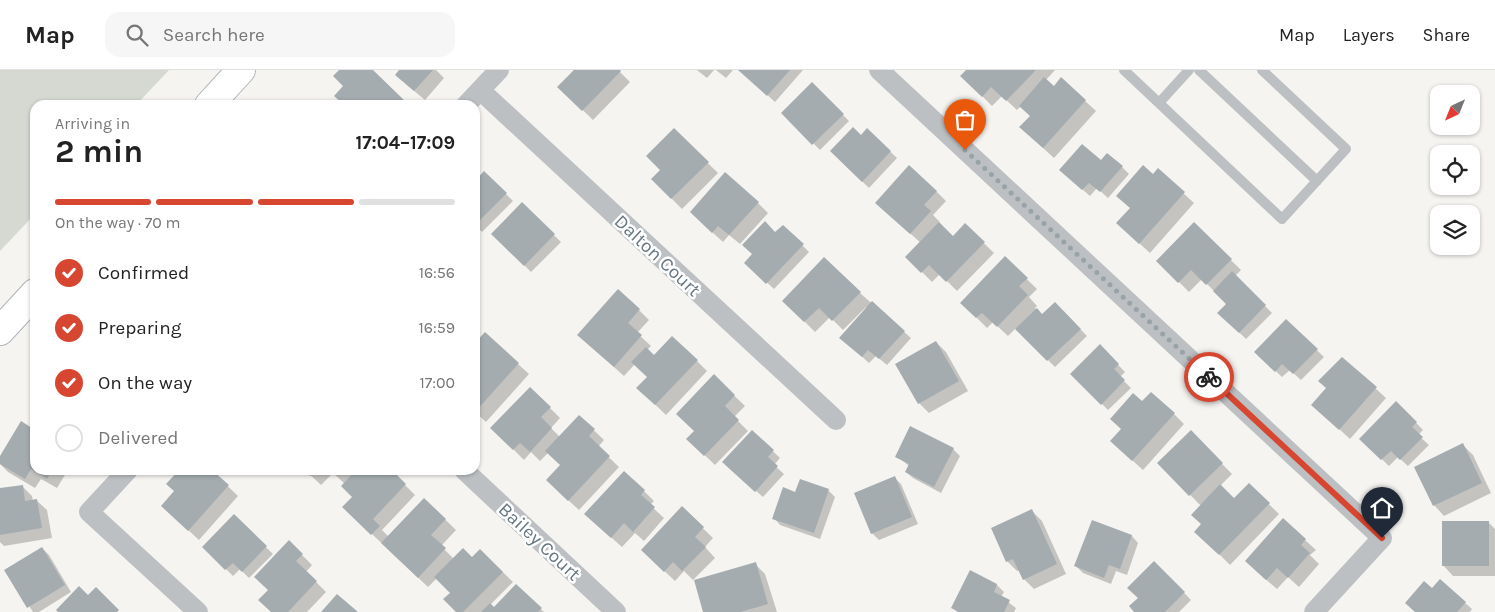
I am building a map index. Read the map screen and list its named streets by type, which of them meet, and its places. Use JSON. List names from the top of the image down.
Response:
{
  "streets": {
    "street": ["Dalton Court", "Bailey Court"]
  },
  "north": "bottom left",
  "page": {
    "header": "Map",
    "search": "Search here",
    "nav": ["Map", "Layers", "Share"],
    "heading": ["2 min", "Arriving in", "17:04–17:09"],
    "bar": "On the way · 70 m",
    "list": [
      ["Confirmed", "16:56"],
      ["Preparing", "16:59"],
      ["On the way", "17:00"],
      "Delivered"
    ]
  }
}
